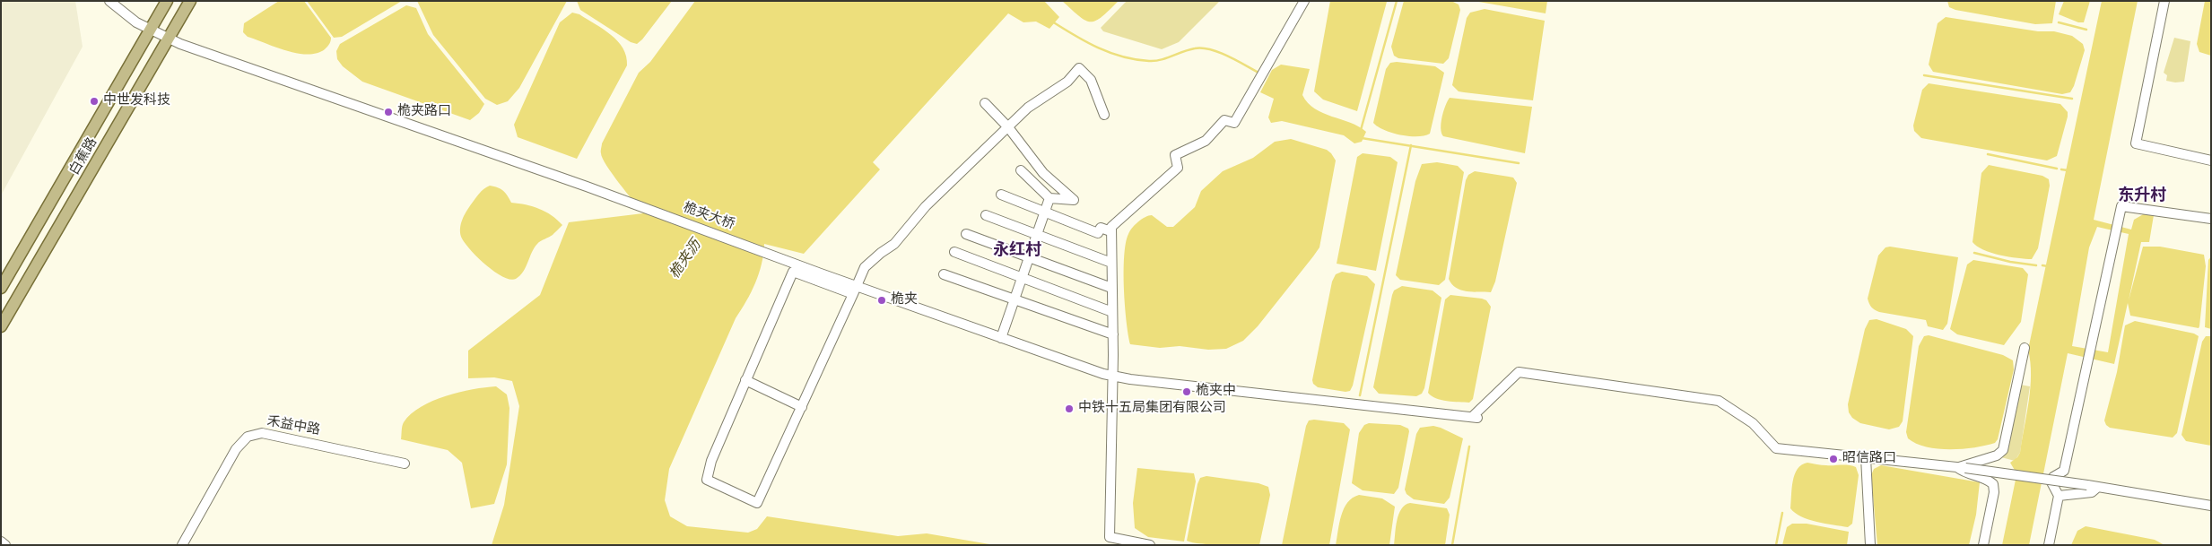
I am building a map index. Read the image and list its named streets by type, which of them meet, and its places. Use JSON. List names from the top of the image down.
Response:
{
  "streets": {
    "main road": ["白蕉路"],
    "street": ["桅夹大桥", "禾益中路"]
  },
  "crossings": [
    ["白蕉路", "桅夹大桥"]
  ],
  "districts": ["东升村", "永红村"],
  "water": ["桅夹沥"],
  "places": [
    "中世发科技",
    "桅夹路口",
    "桅夹",
    "桅夹中",
    "中铁十五局集团有限公司",
    "昭信路口"
  ]
}
